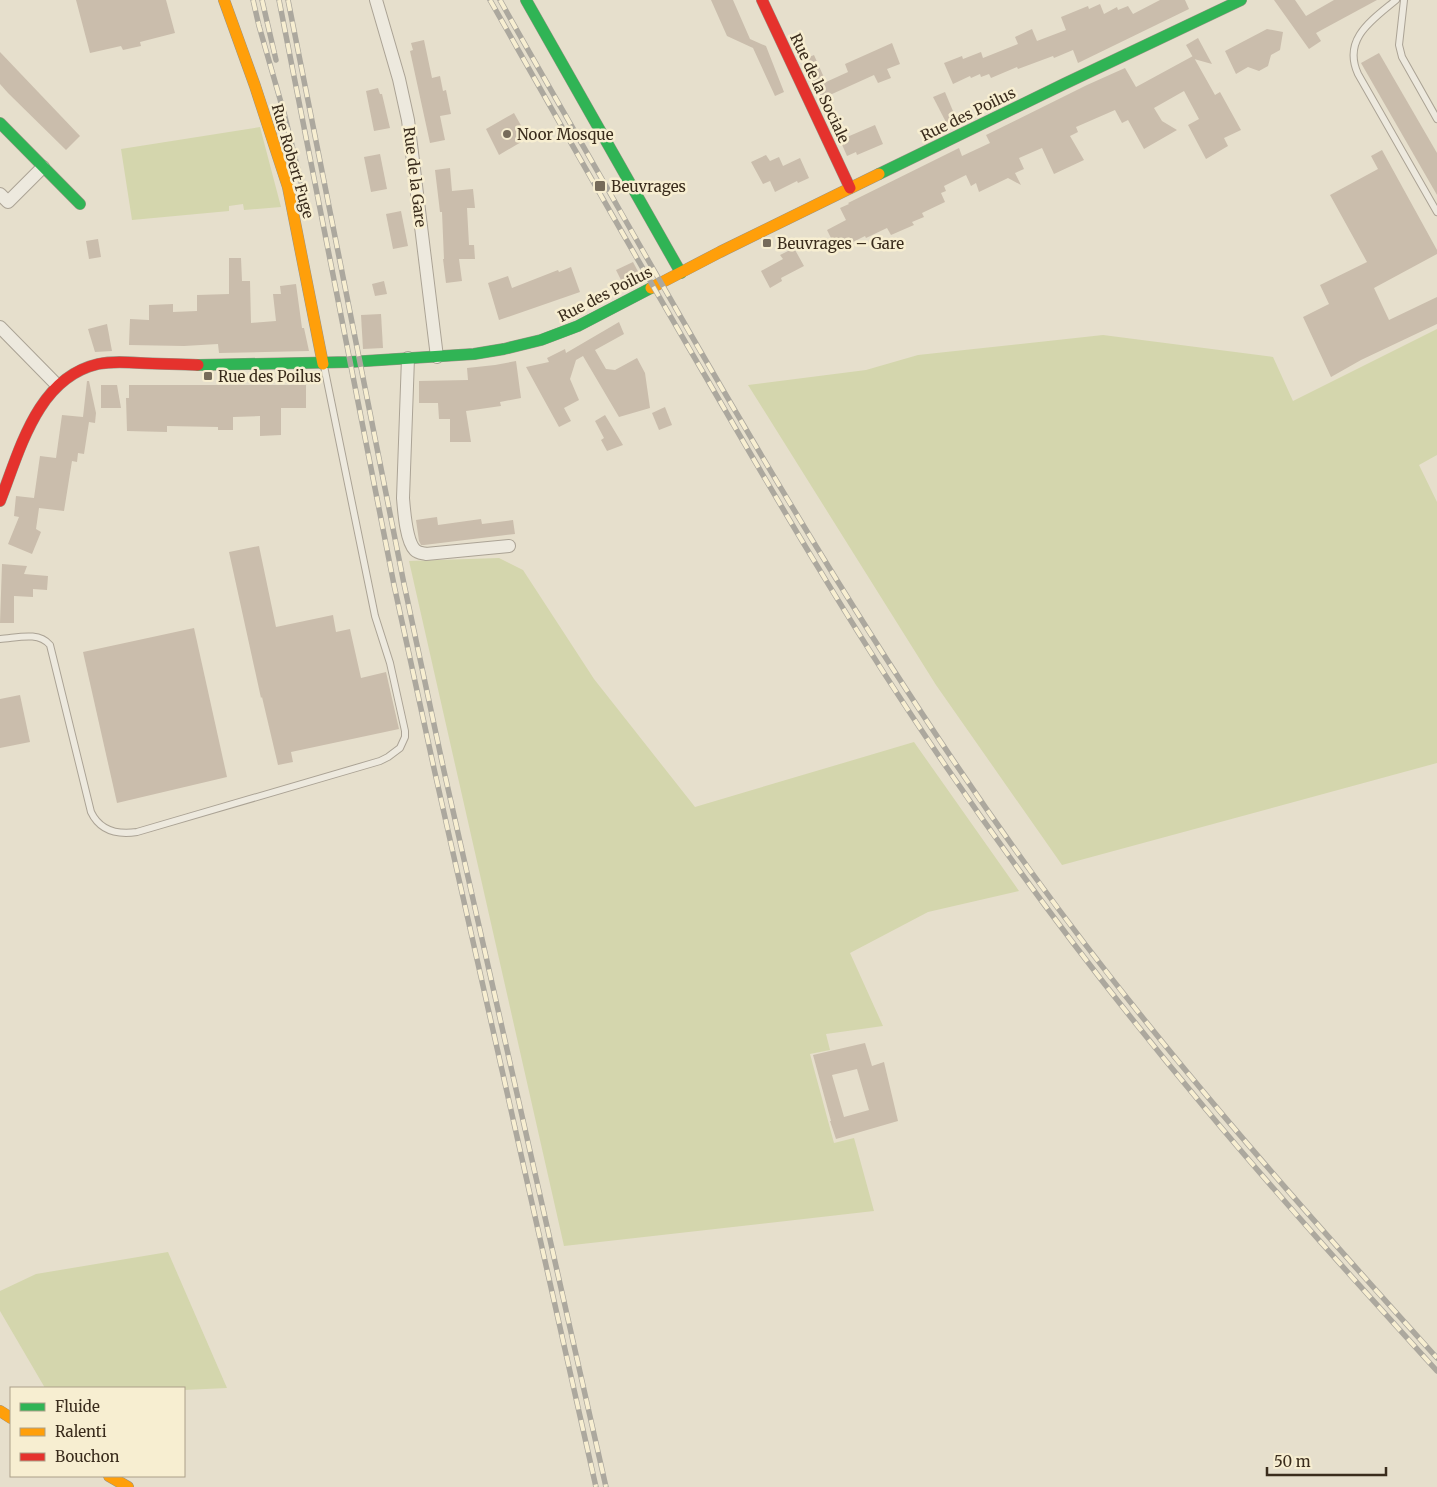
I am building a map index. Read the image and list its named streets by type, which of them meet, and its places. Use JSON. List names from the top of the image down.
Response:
{
  "streets": {
    "street": [
      "Rue de la Sociale",
      "Rue des Poilus",
      "Rue Robert Fuge",
      "Rue de la Gare"
    ]
  },
  "crossings": [
    ["Rue de la Sociale", "Rue des Poilus"],
    ["Rue des Poilus", "Rue Robert Fuge"],
    ["Rue des Poilus", "Rue de la Gare"]
  ],
  "places": {
    "other": ["Noor Mosque"],
    "transit": ["Beuvrages", "Beuvrages – Gare", "Rue des Poilus"]
  },
  "legend": ["Fluide", "Ralenti", "Bouchon"],
  "scale_bar": "50 m"
}
